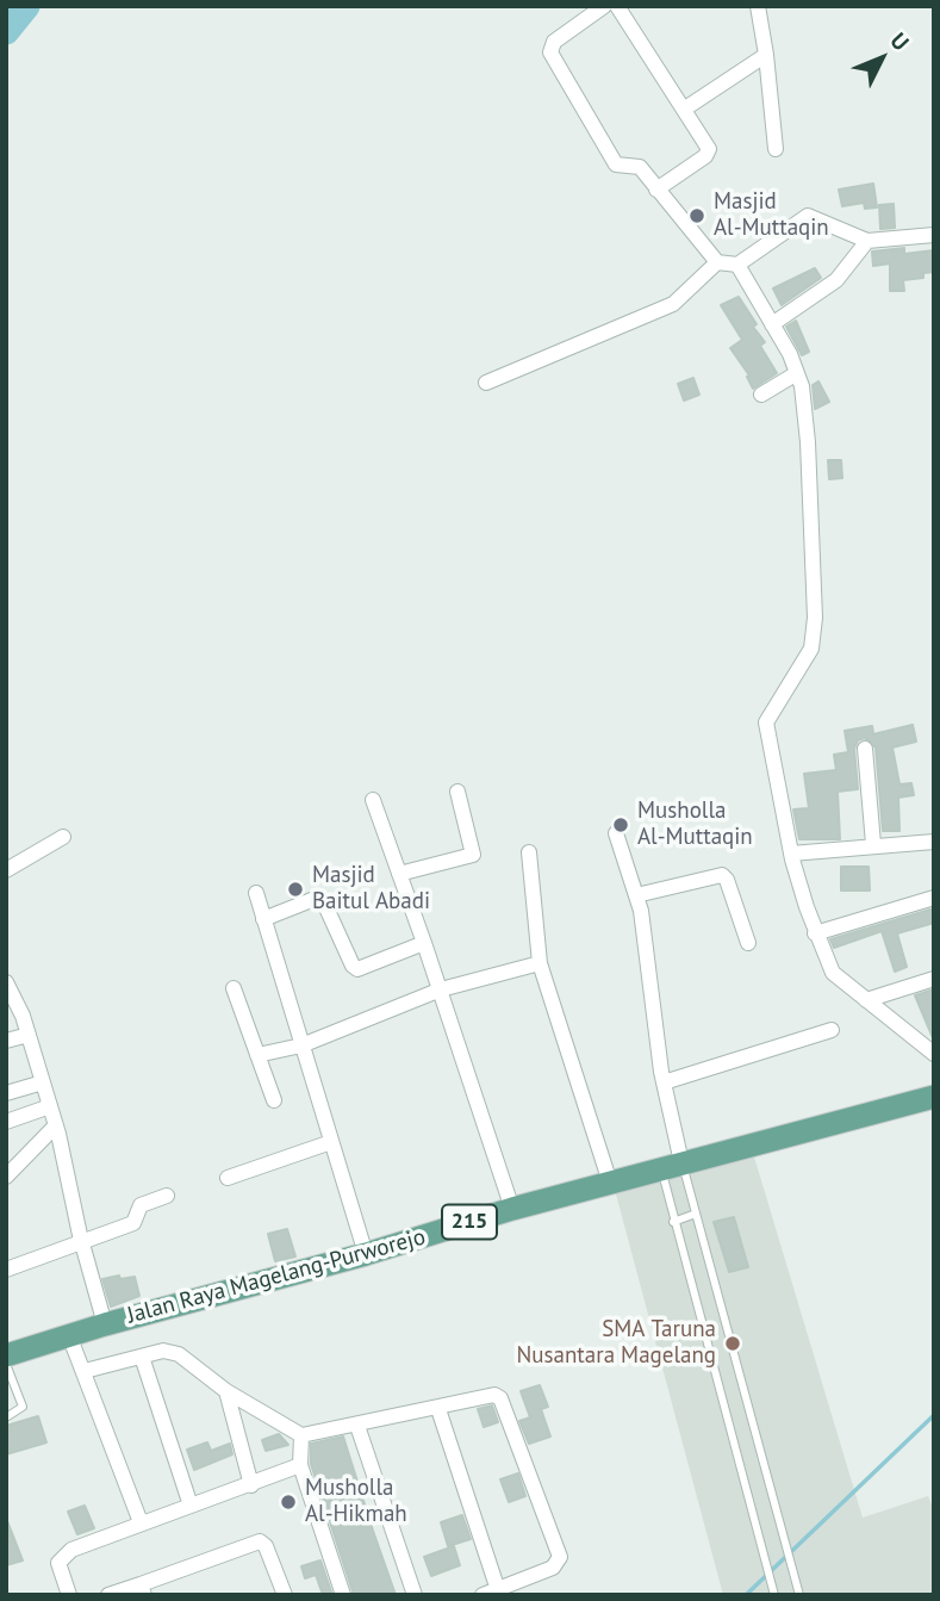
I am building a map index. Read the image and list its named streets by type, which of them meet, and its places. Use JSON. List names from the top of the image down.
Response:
{
  "streets": {
    "main road": ["215", "Jalan Raya Magelang-Purworejo"]
  },
  "places": [
    "Masjid Al-Muttaqin",
    "Musholla Al-Muttaqin",
    "Masjid Baitul Abadi",
    "SMA Taruna Nusantara Magelang",
    "Musholla Al-Hikmah"
  ],
  "north": "top right"
}
